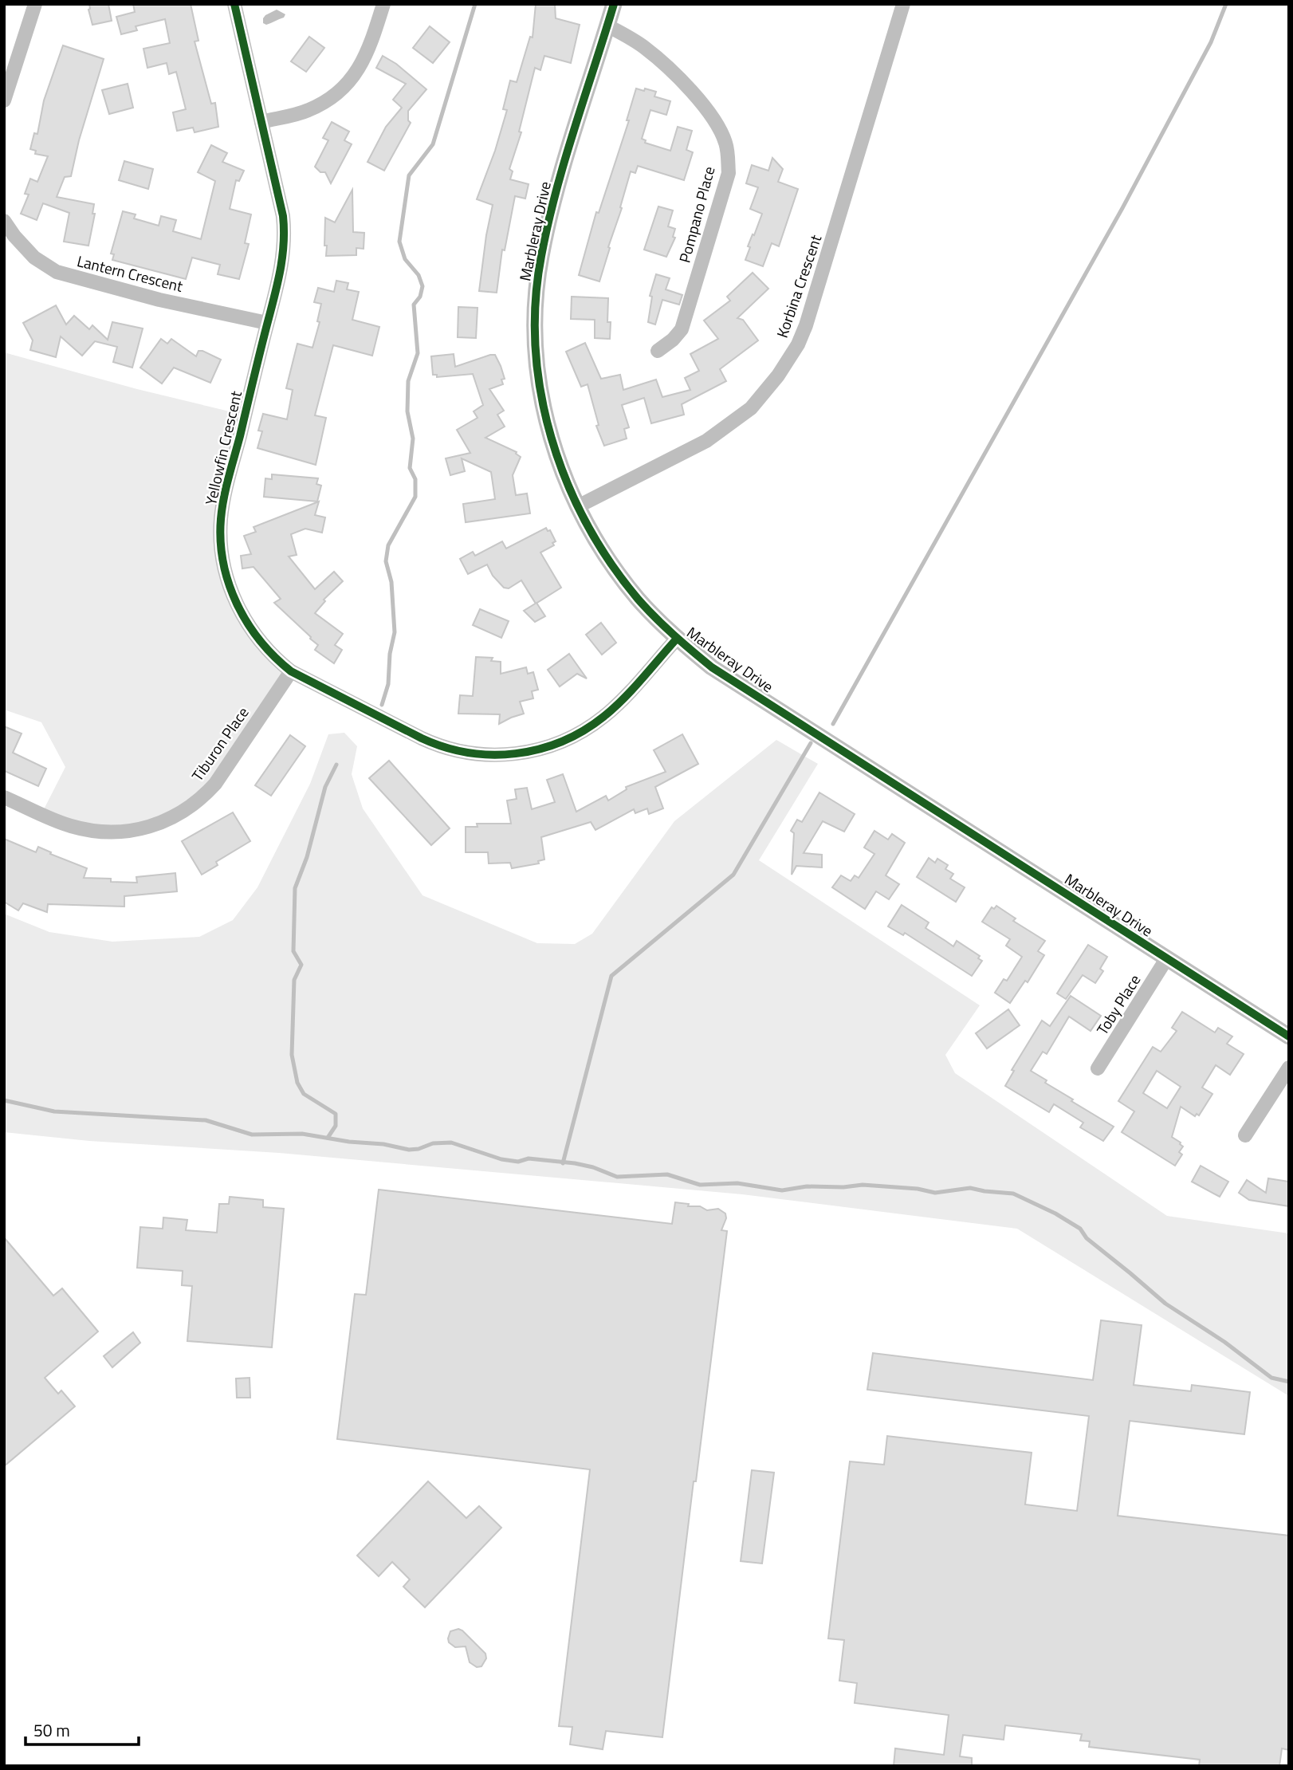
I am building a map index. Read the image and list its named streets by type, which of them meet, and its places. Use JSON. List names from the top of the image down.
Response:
{
  "streets": {
    "street": [
      "Pompano Place",
      "Marbleray Drive",
      "Lantern Crescent",
      "Korbina Crescent",
      "Yellowfin Crescent",
      "Tiburon Place",
      "Toby Place"
    ]
  },
  "crossings": [
    ["Pompano Place", "Marbleray Drive"],
    ["Marbleray Drive", "Korbina Crescent"],
    ["Marbleray Drive", "Yellowfin Crescent"],
    ["Marbleray Drive", "Toby Place"],
    ["Lantern Crescent", "Yellowfin Crescent"],
    ["Yellowfin Crescent", "Tiburon Place"]
  ],
  "scale_bar": "50 m"
}
